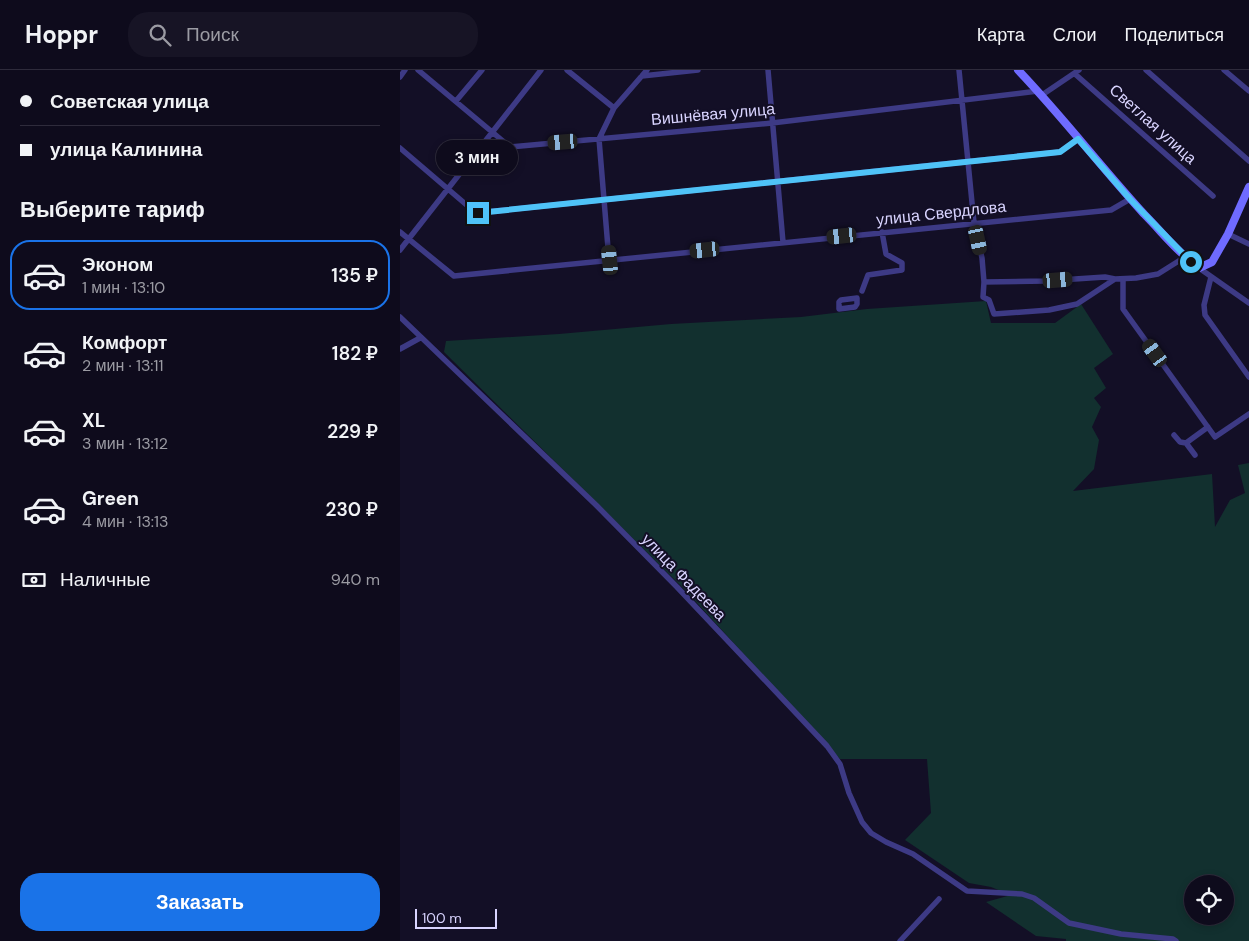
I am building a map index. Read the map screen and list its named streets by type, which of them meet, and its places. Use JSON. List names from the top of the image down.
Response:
{
  "streets": {
    "street": [
      "Вишнёвая улица",
      "Светлая улица",
      "улица Свердлова",
      "улица Фадеева"
    ]
  },
  "scale_bar": "100 m",
  "page": {
    "header": "Hoppr",
    "search": "Поиск",
    "nav": ["Карта", "Слои", "Поделиться"],
    "banner": ["Советская улица", "улица Калинина"],
    "bubble": "3 мин",
    "heading": "Выберите тариф",
    "list": [
      {
        "name": "Эконом",
        "note": "1 мин · 13:10",
        "value": "135 ₽"
      },
      {
        "name": "Комфорт",
        "note": "2 мин · 13:11",
        "value": "182 ₽"
      },
      {
        "name": "XL",
        "note": "3 мин · 13:12",
        "value": "229 ₽"
      },
      {
        "name": "Green",
        "note": "4 мин · 13:13",
        "value": "230 ₽"
      }
    ],
    "pay": ["Наличные", "940 m"],
    "buttons": "Заказать",
    "scale": "100 m"
  }
}
